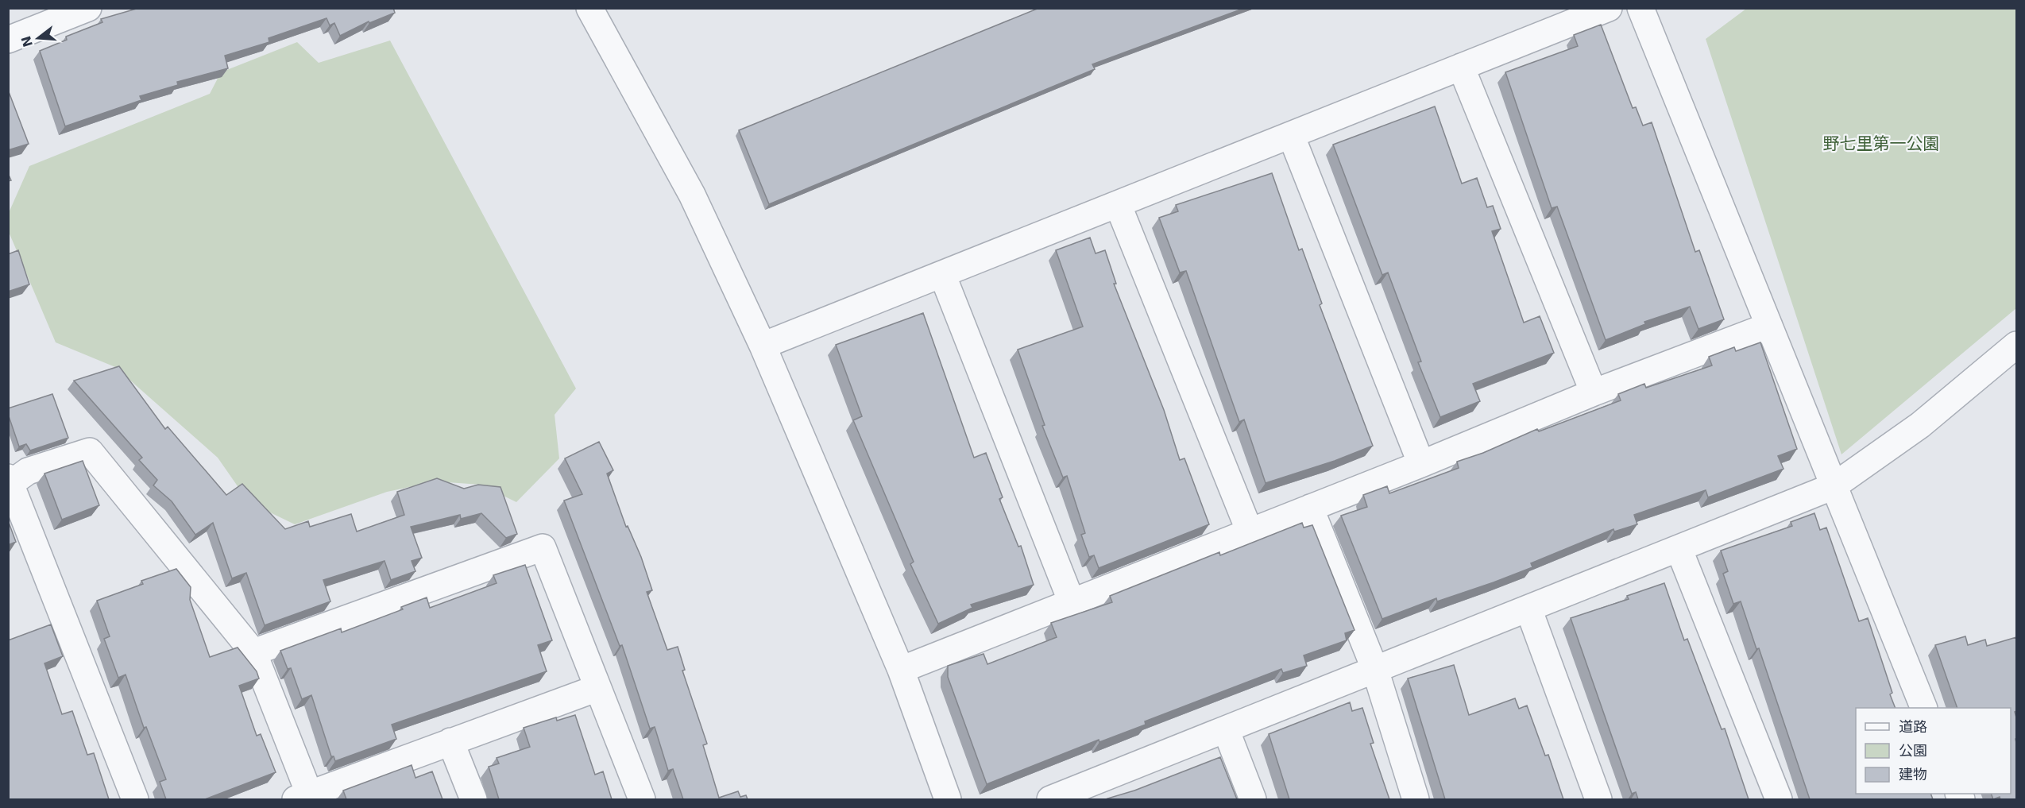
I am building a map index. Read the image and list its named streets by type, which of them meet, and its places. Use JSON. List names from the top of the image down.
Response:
{
  "parks": ["野七里第一公園"],
  "legend": ["道路", "公園", "建物"],
  "north": "left"
}
